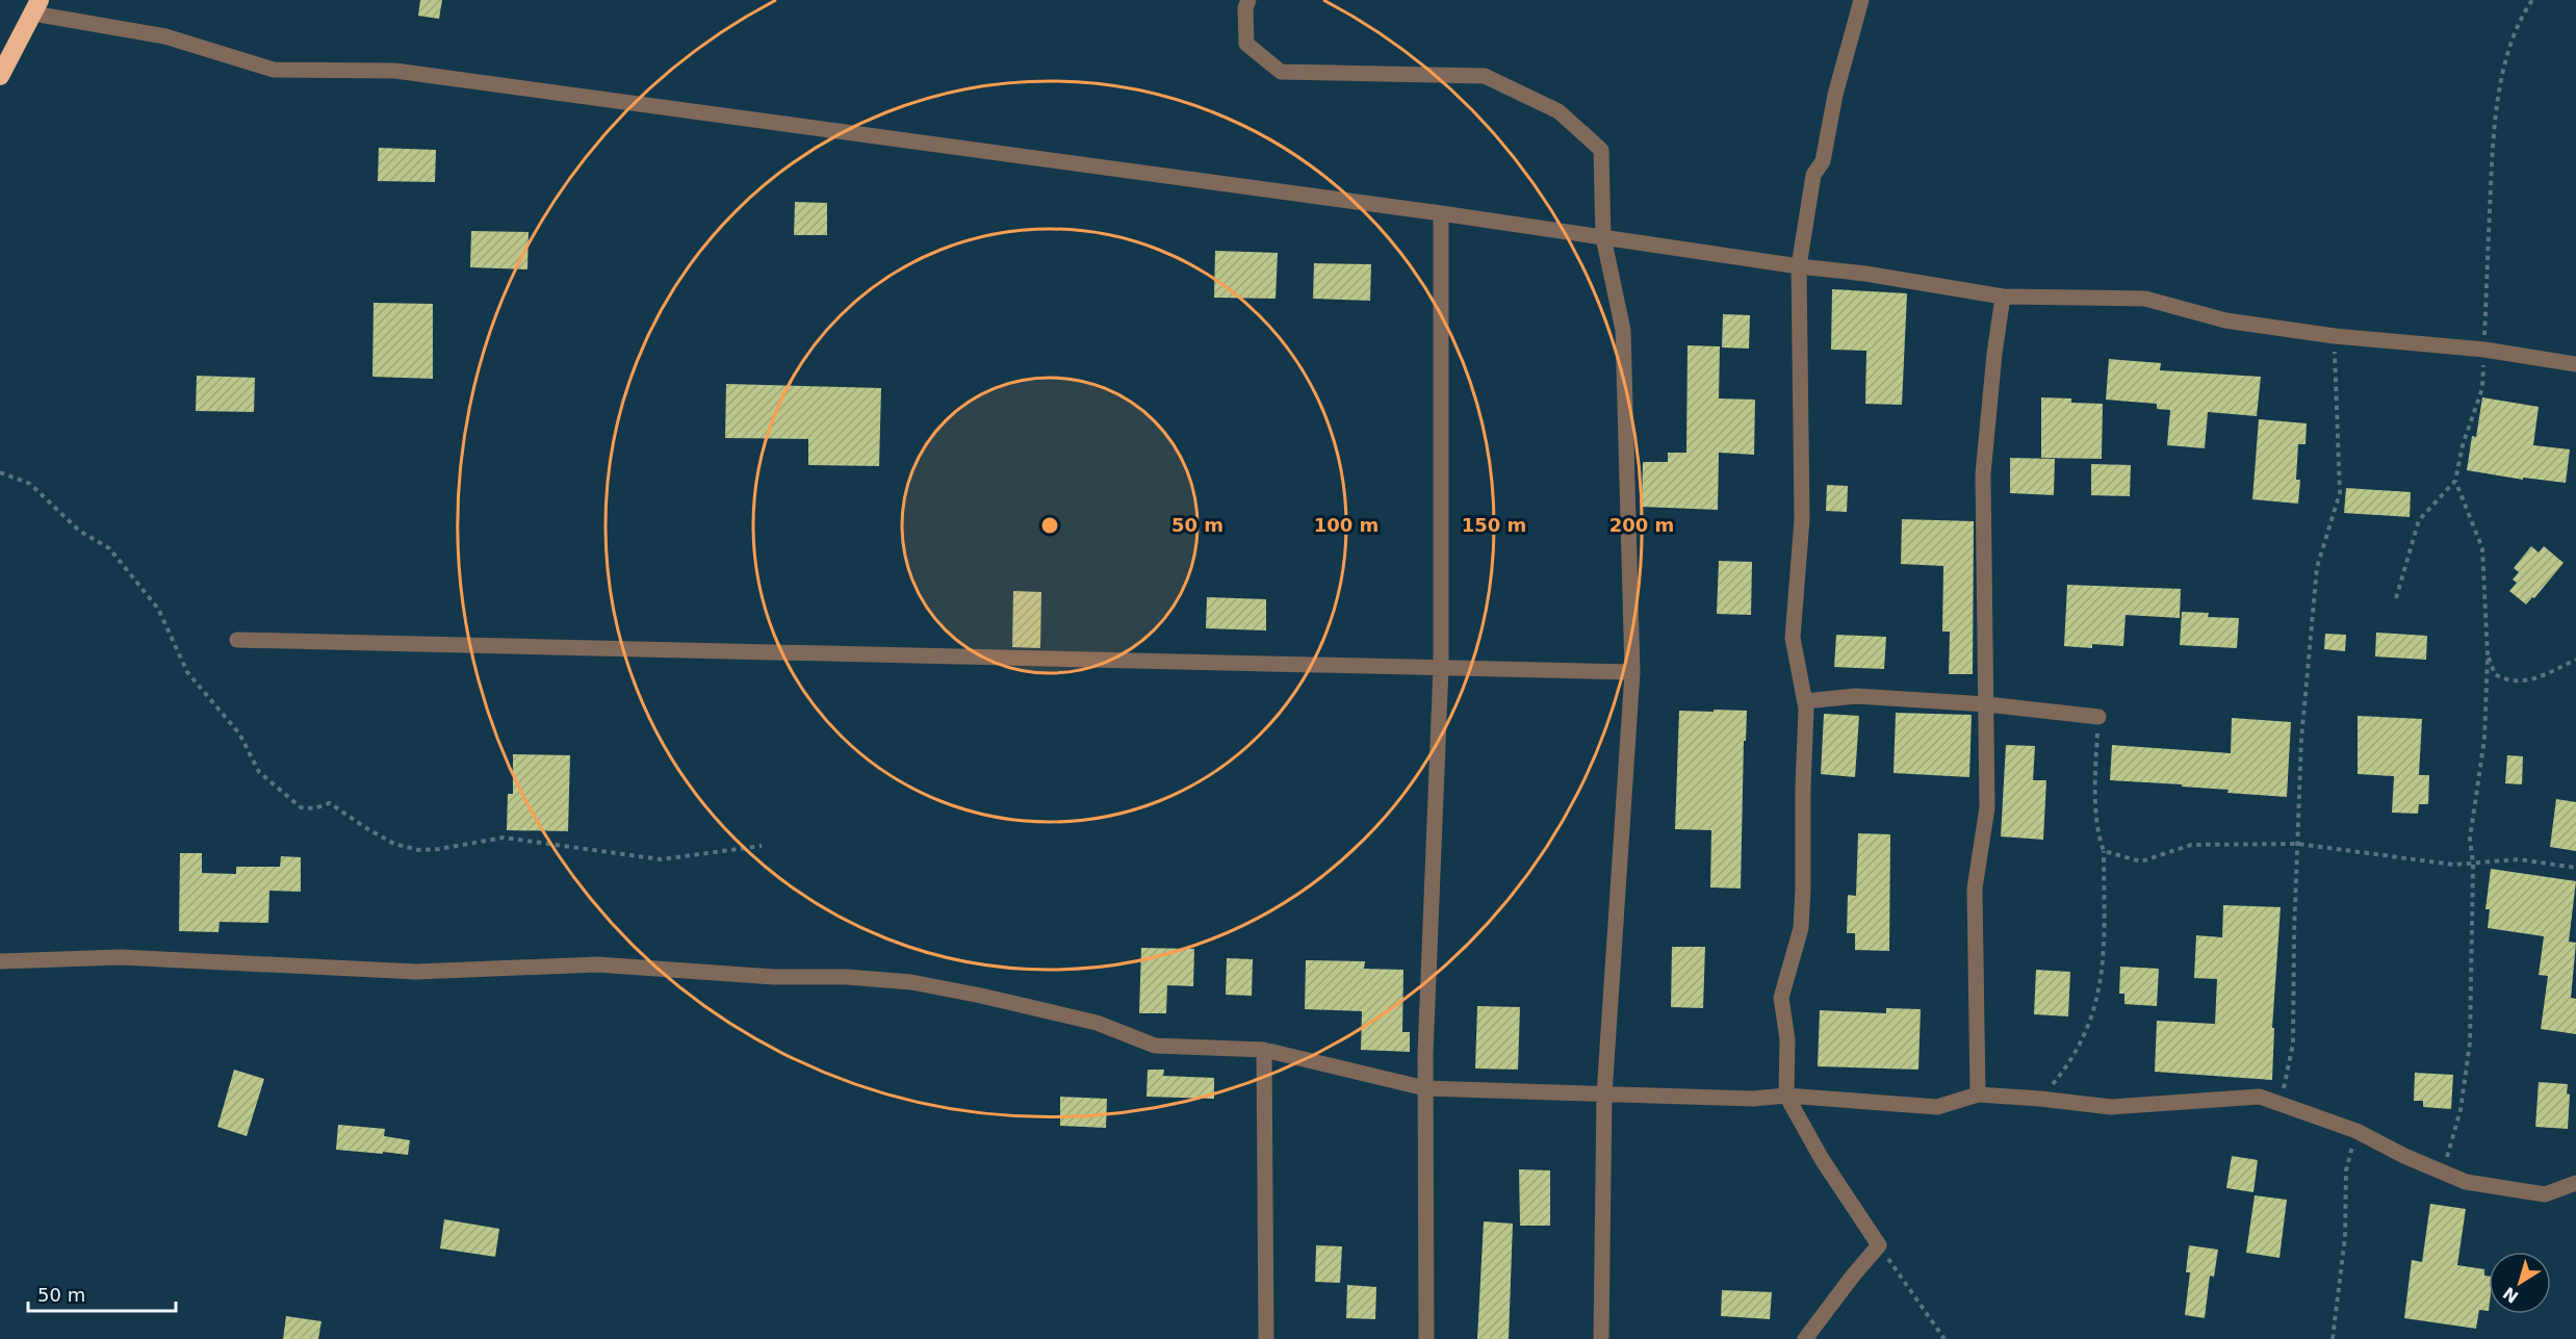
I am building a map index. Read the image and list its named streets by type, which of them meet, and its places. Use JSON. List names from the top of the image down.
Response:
{
  "scale_bar": "50 m",
  "north": "bottom left",
  "rings": [
    "50 m",
    "100 m",
    "150 m",
    "200 m"
  ]
}
